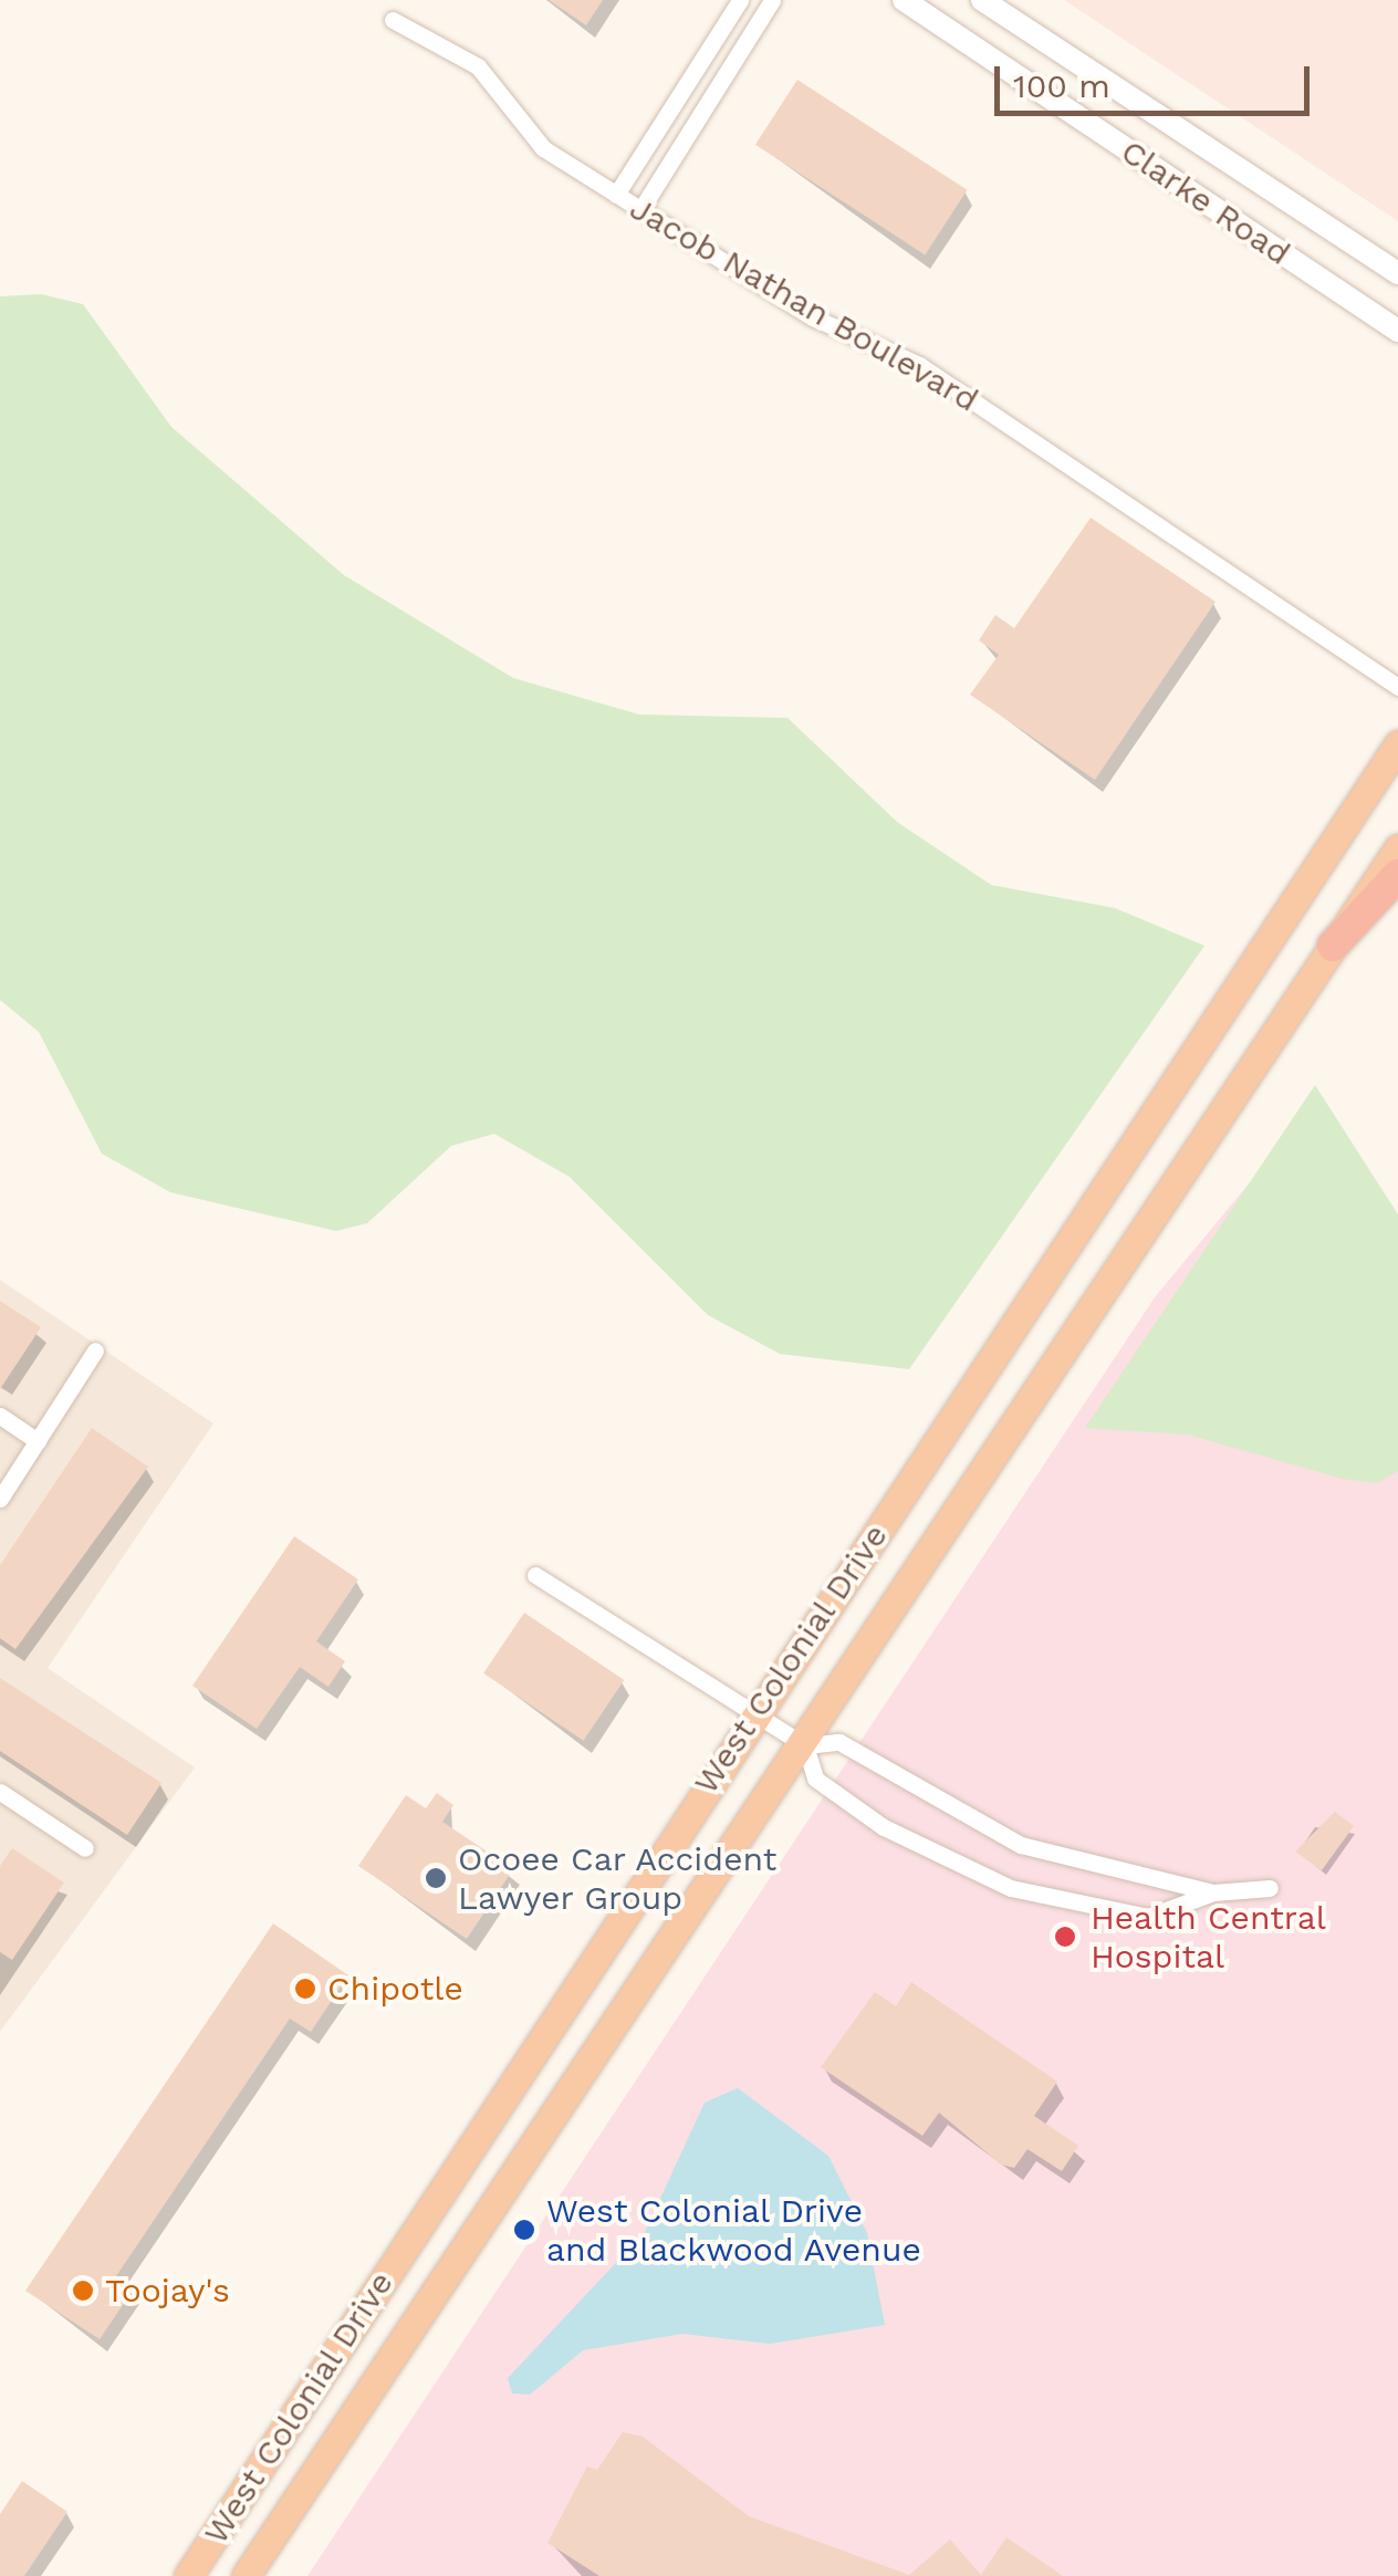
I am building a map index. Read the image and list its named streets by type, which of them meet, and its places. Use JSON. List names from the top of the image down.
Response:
{
  "streets": {
    "highway": ["West Colonial Drive"],
    "street": ["Clarke Road", "Jacob Nathan Boulevard"]
  },
  "places": [
    "Ocoee Car Accident Lawyer Group",
    "Health Central Hospital",
    "Chipotle",
    "West Colonial Drive and Blackwood Avenue",
    "Toojay's"
  ],
  "scale_bar": "100 m"
}
